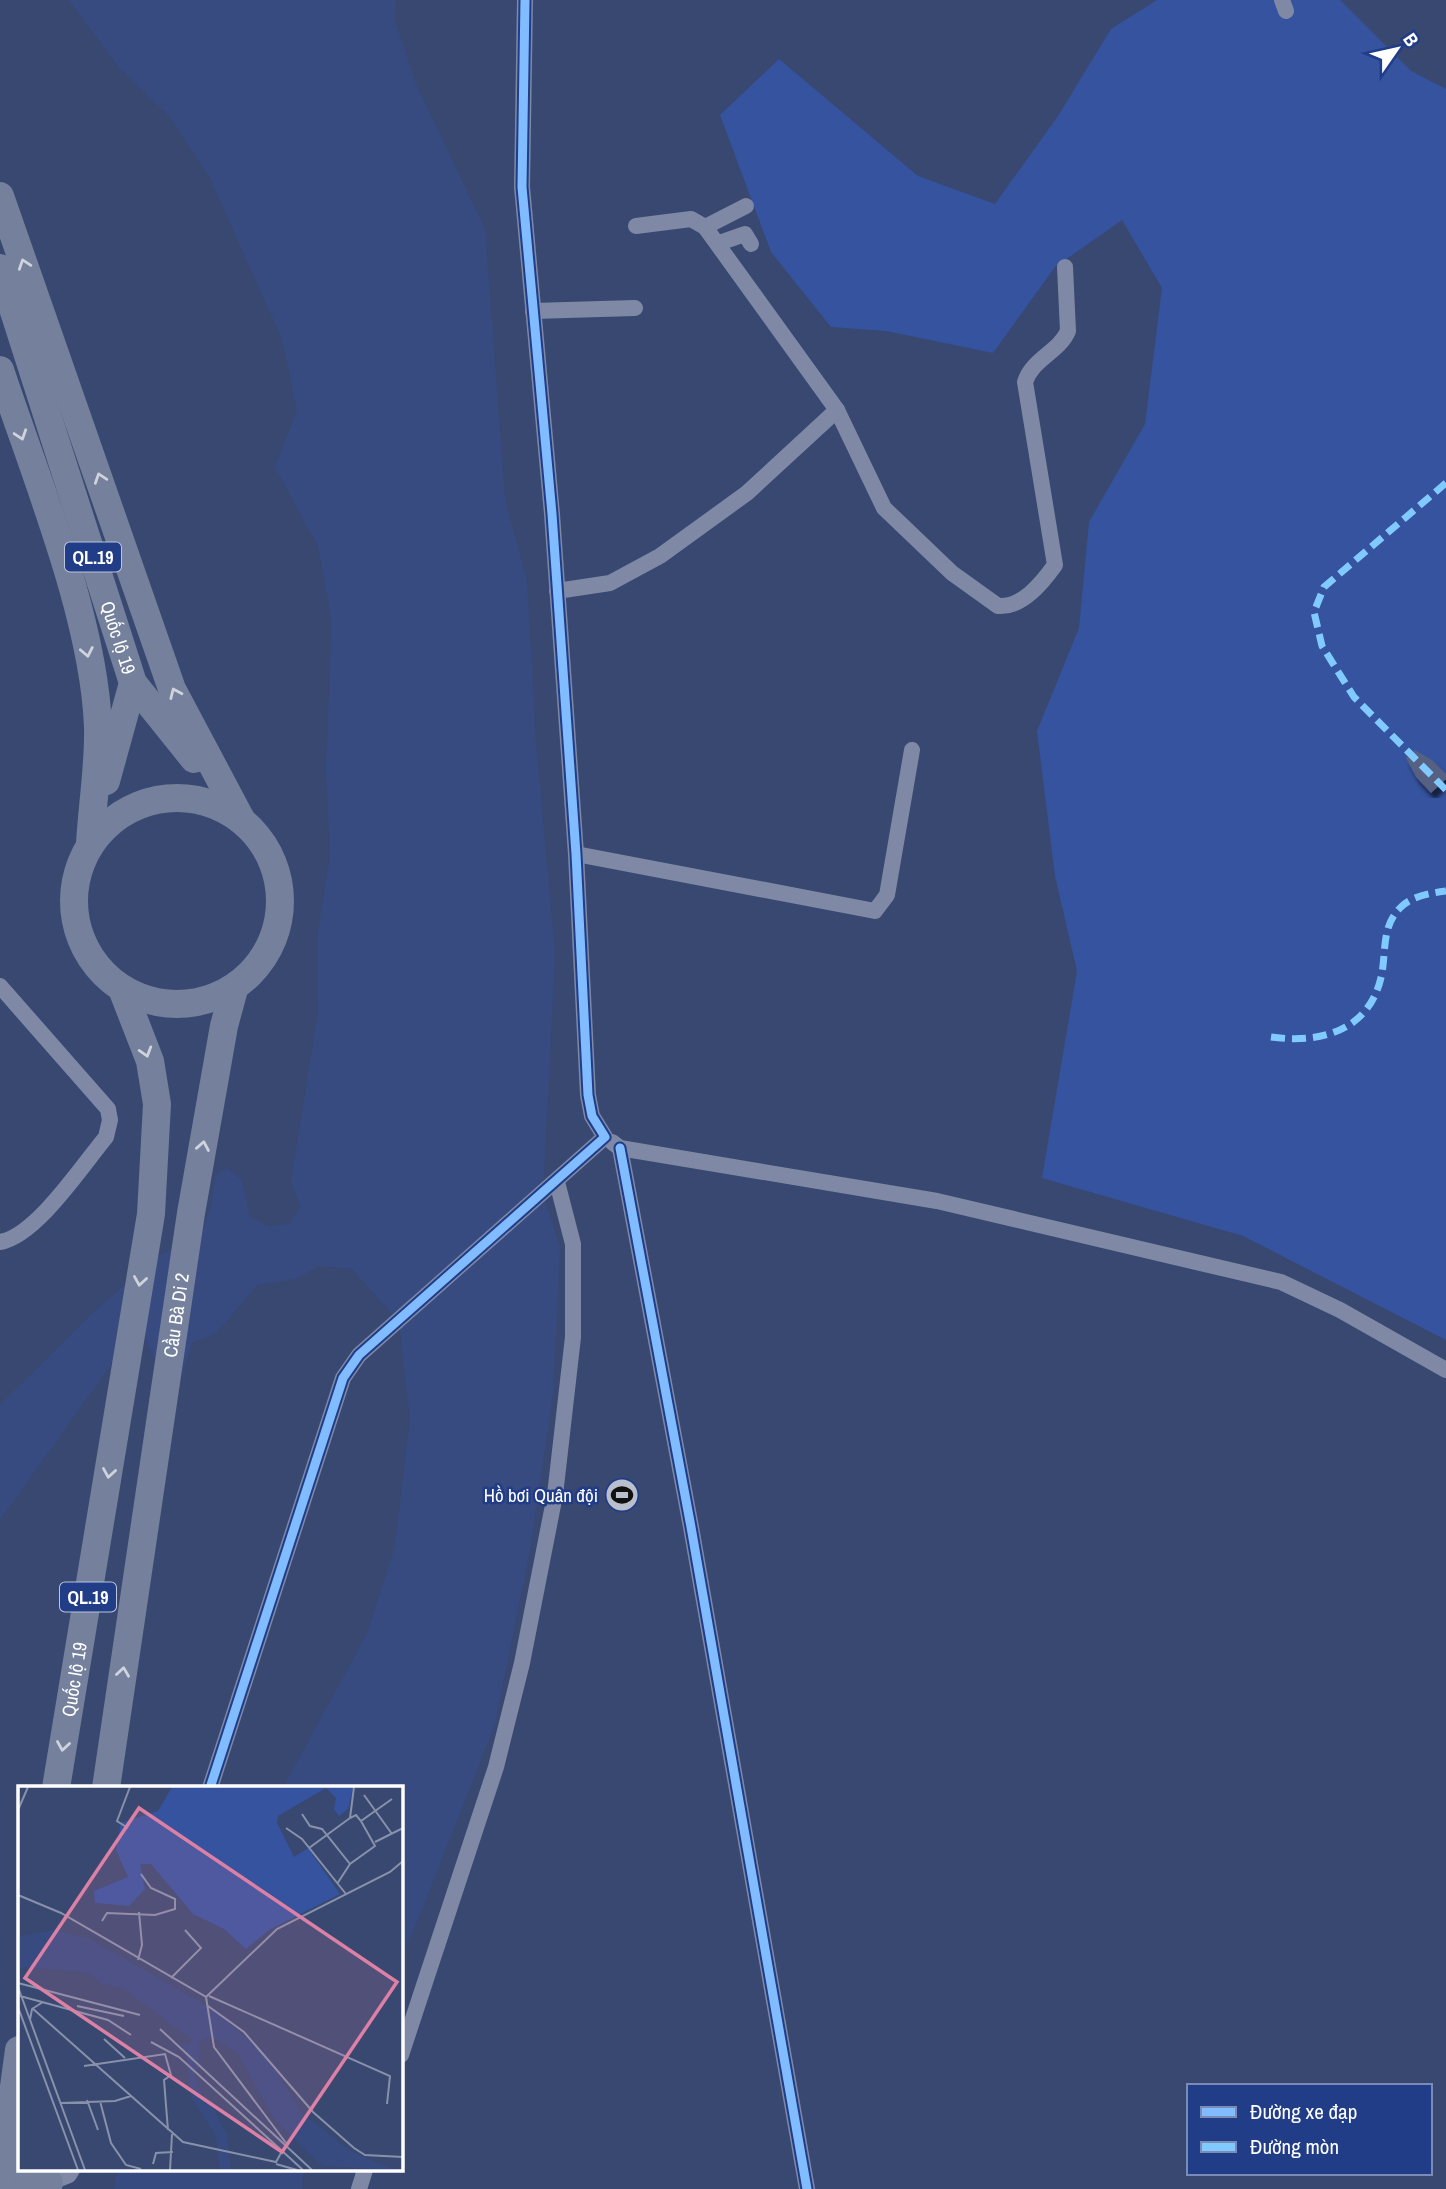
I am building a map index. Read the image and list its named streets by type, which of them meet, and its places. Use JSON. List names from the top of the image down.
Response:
{
  "streets": {
    "highway": ["QL.19", "Quốc lộ 19", "Cầu Bà Di 2"]
  },
  "crossings": [
    ["Quốc lộ 19", "Cầu Bà Di 2"]
  ],
  "places": {
    "sports": ["Hồ bơi Quân đội"]
  },
  "legend": ["Đường xe đạp", "Đường mòn"],
  "north": "top right"
}
